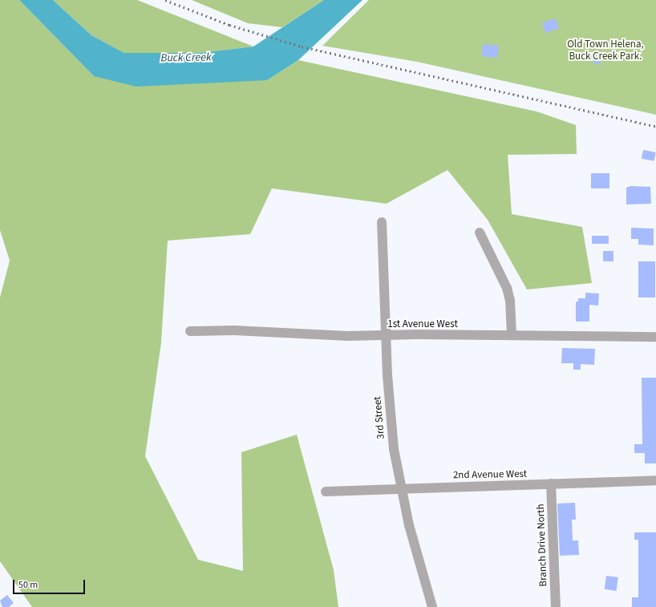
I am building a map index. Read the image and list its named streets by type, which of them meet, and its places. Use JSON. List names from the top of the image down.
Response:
{
  "streets": {
    "street": [
      "1st Avenue West",
      "3rd Street",
      "2nd Avenue West",
      "Branch Drive North"
    ]
  },
  "crossings": [
    ["1st Avenue West", "3rd Street"],
    ["3rd Street", "2nd Avenue West"],
    ["2nd Avenue West", "Branch Drive North"]
  ],
  "water": ["Buck Creek"],
  "parks": ["Old Town Helena, Buck Creek Park."],
  "scale_bar": "50 m"
}
